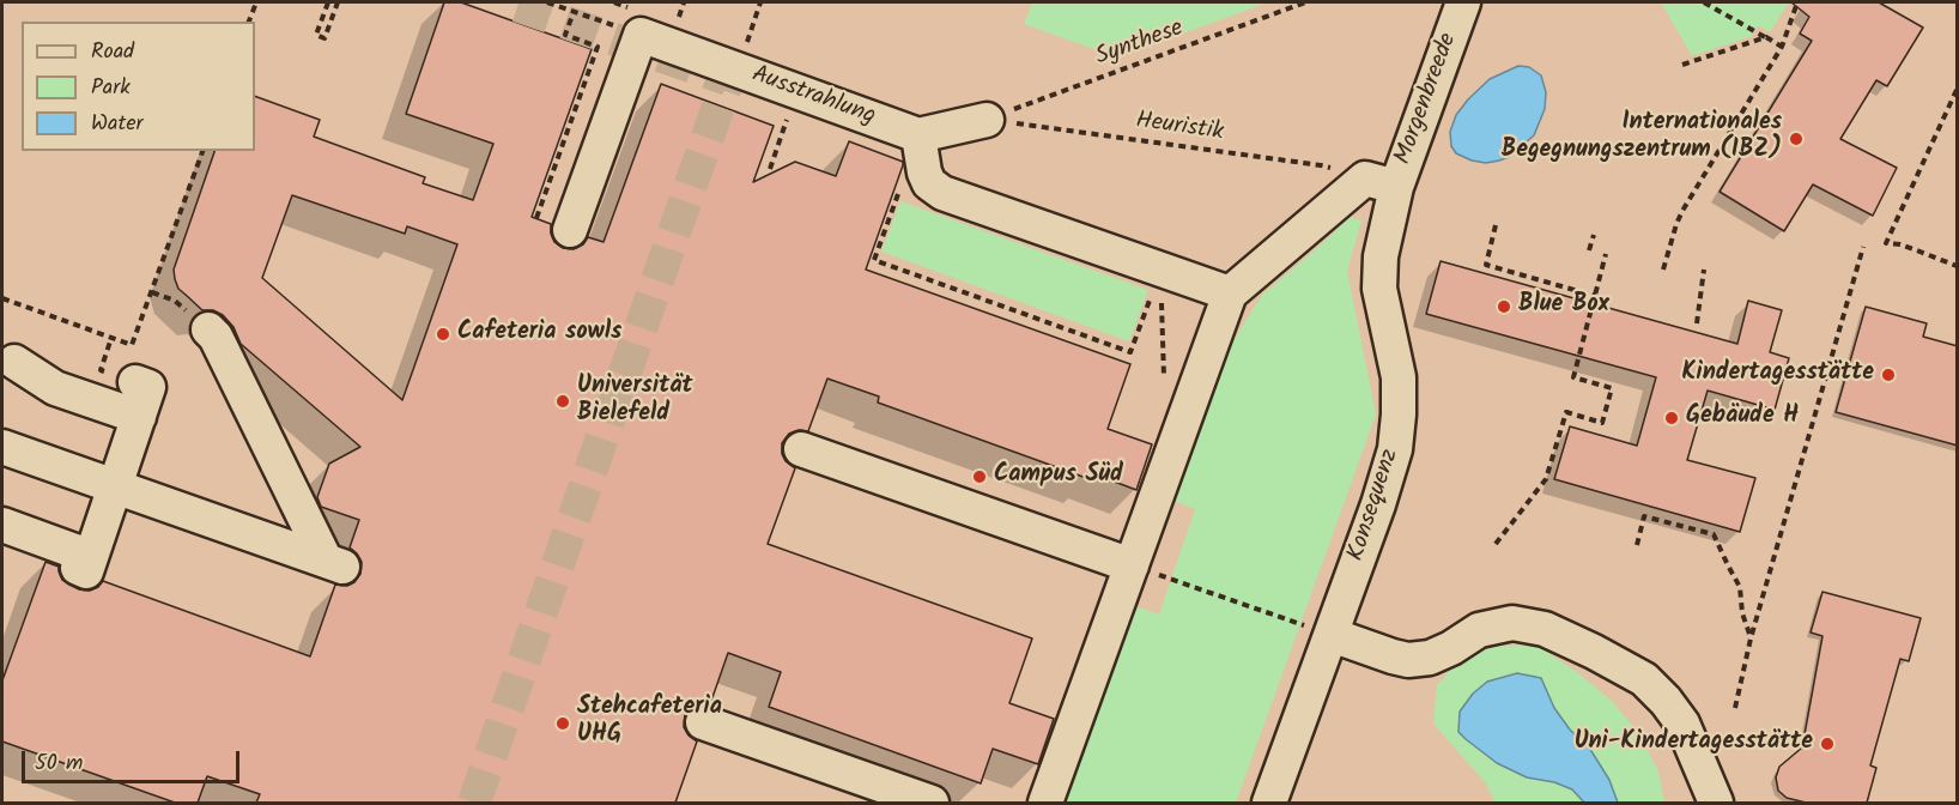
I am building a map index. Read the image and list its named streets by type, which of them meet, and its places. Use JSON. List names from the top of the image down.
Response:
{
  "streets": {
    "street": ["Ausstrahlung", "Morgenbreede", "Konsequenz"],
    "path": ["Synthese", "Heuristik"]
  },
  "crossings": [
    ["Synthese", "Heuristik"],
    ["Morgenbreede", "Heuristik"],
    ["Morgenbreede", "Konsequenz"],
    ["Heuristik", "Konsequenz"]
  ],
  "places": [
    "Internationales Begegnungszentrum (IBZ)",
    "Blue Box",
    "Cafeteria sowls",
    "Kindertagesstätte",
    "Universität Bielefeld",
    "Gebäude H",
    "Campus Süd",
    "Stehcafeteria UHG",
    "Uni-Kindertagesstätte"
  ],
  "legend": ["Road", "Park", "Water"],
  "scale_bar": "50 m"
}
